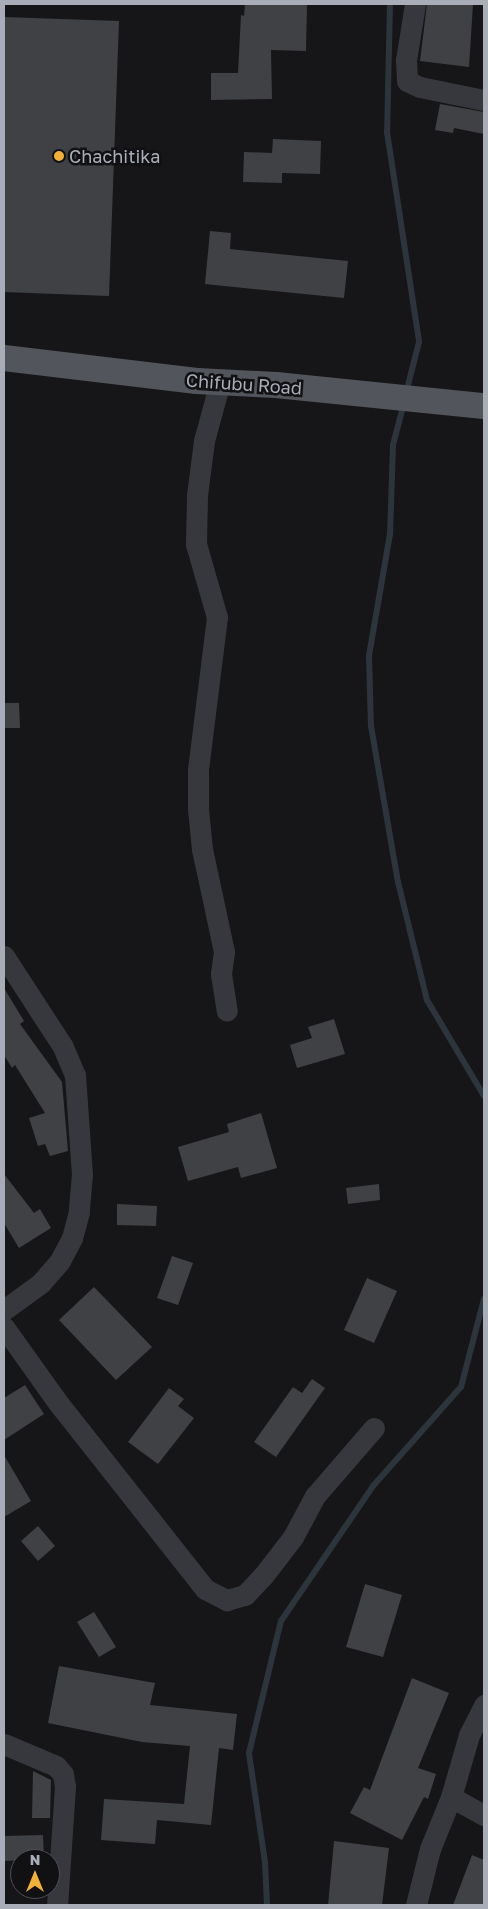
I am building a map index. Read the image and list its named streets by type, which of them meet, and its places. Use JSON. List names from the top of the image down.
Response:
{
  "streets": {
    "main road": ["Chifubu Road"]
  },
  "places": ["Chachitika"],
  "north": "top"
}
